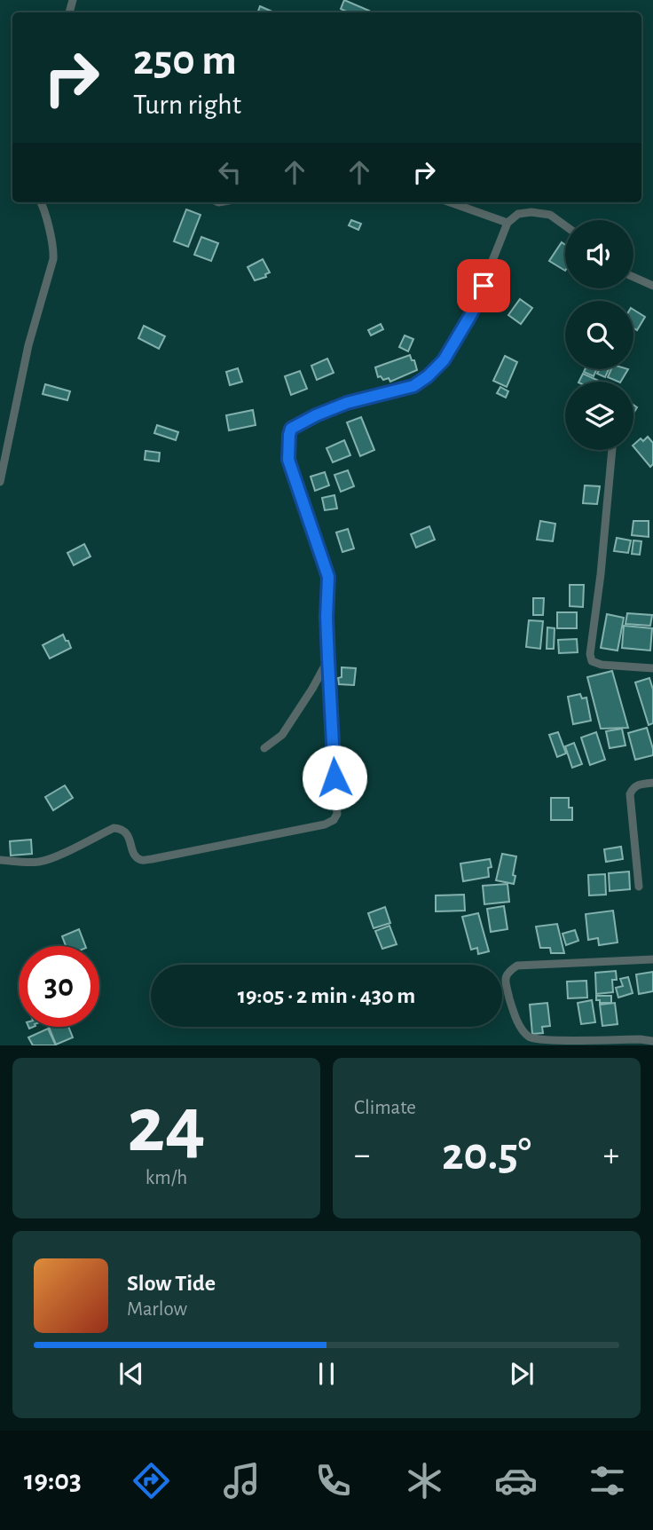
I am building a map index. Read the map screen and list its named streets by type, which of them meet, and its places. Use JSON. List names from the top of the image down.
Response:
{
  "page": {
    "turn": ["250 m", "Turn right"],
    "limit": "30",
    "trip": "19:05 · 2 min · 430 m",
    "tile": [
      ["24", "km/h"],
      "Climate"
    ],
    "heat": ["−", "20.5°", "+"],
    "song": ["Slow Tide", "Marlow"],
    "tabs": "19:03"
  }
}
